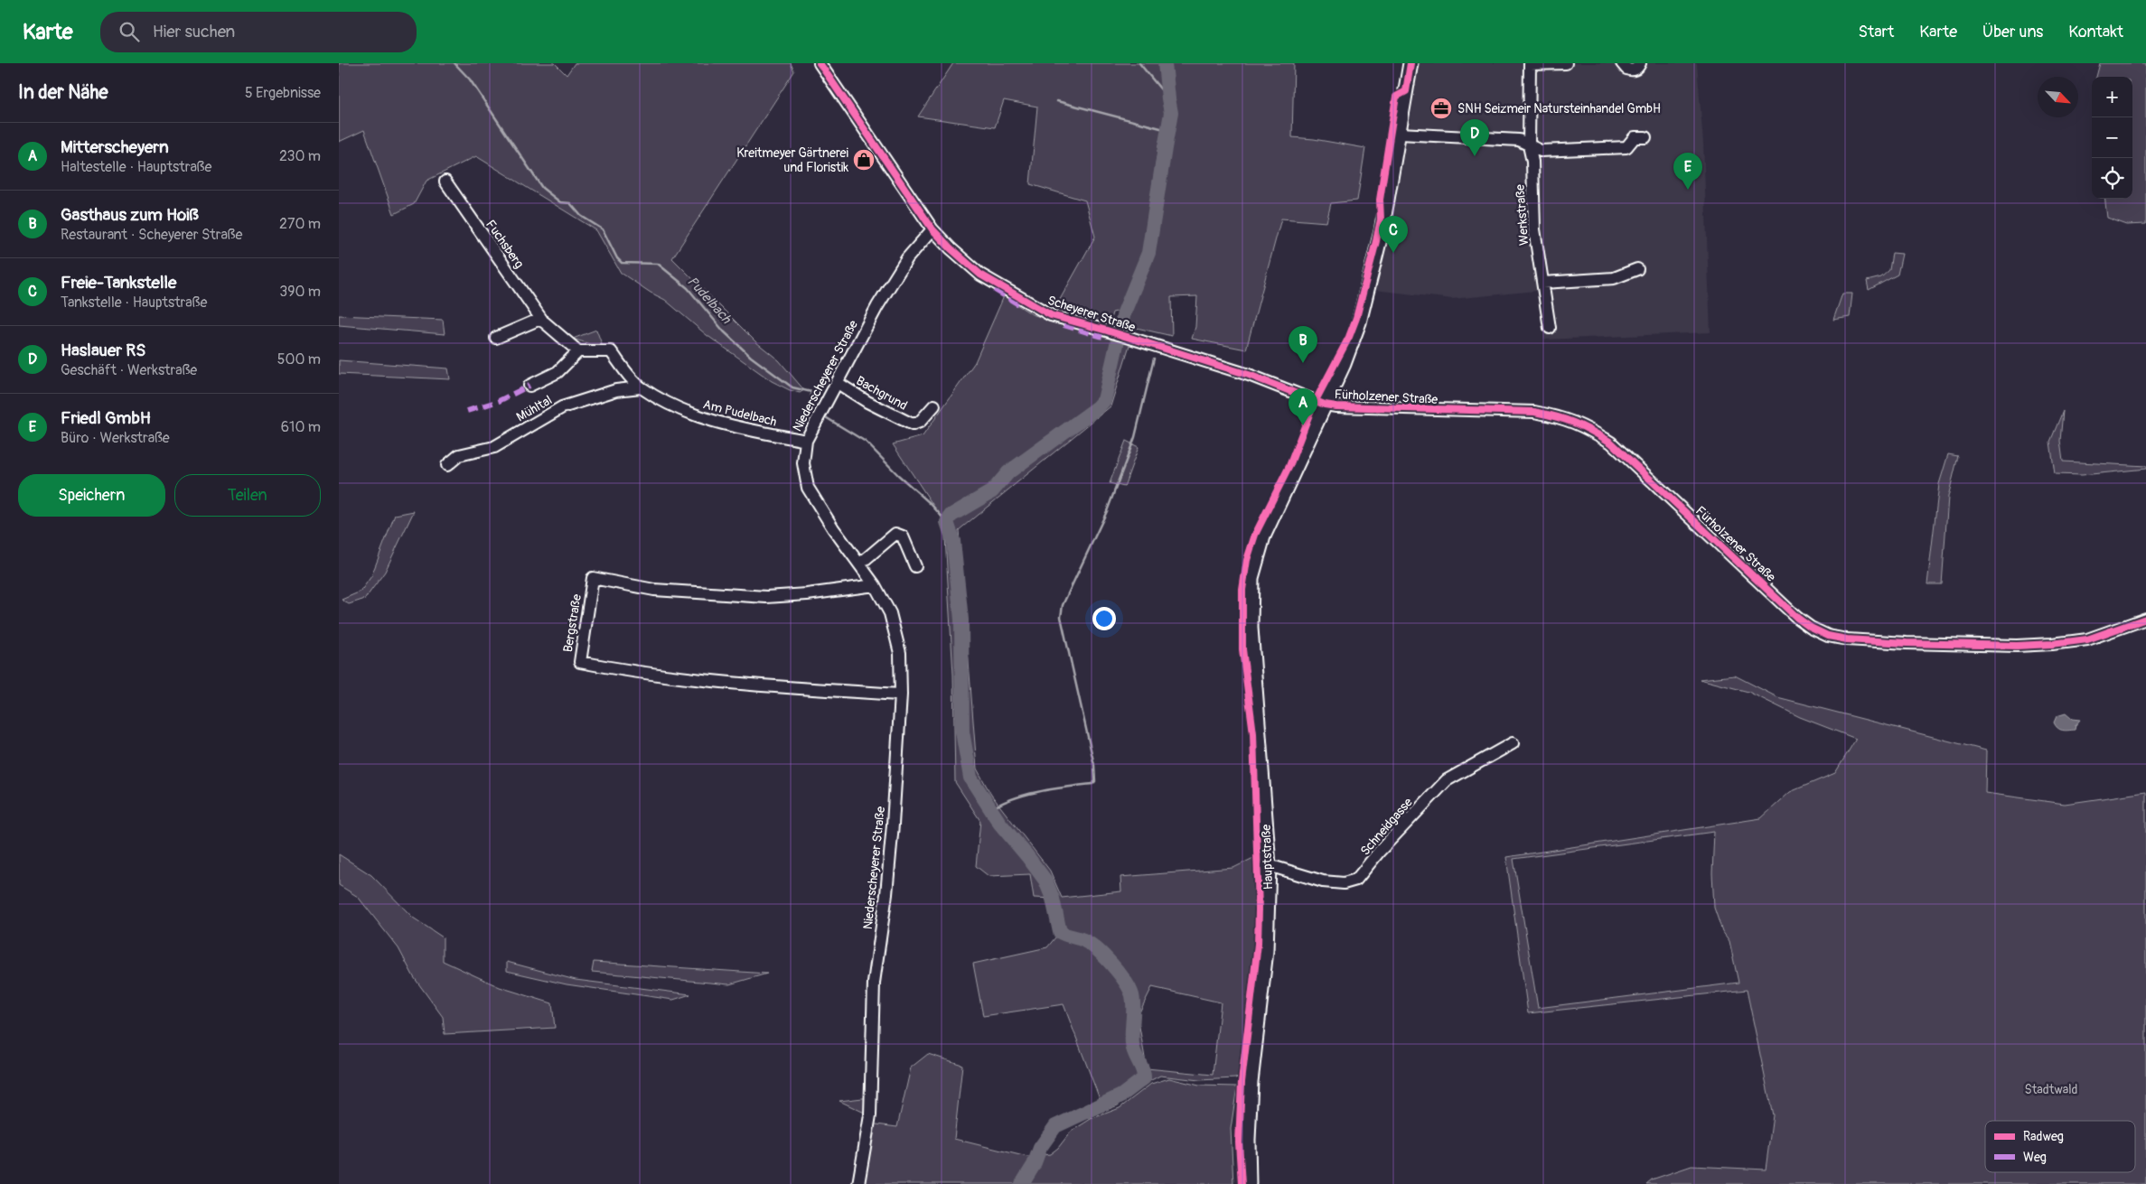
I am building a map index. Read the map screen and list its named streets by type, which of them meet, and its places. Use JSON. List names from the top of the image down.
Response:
{
  "streets": {
    "main road": ["Hauptstraße"],
    "street": [
      "Werkstraße",
      "Fuchsberg",
      "Scheyerer Straße",
      "Niederscheyerer Straße",
      "Bachgrund",
      "Fürholzener Straße",
      "Mühltal",
      "Am Pudelbach",
      "Bergstraße",
      "Schneidgasse"
    ]
  },
  "crossings": [
    ["Fuchsberg", "Am Pudelbach"],
    ["Scheyerer Straße", "Niederscheyerer Straße"],
    ["Scheyerer Straße", "Fürholzener Straße"],
    ["Scheyerer Straße", "Hauptstraße"],
    ["Niederscheyerer Straße", "Bachgrund"],
    ["Niederscheyerer Straße", "Am Pudelbach"],
    ["Niederscheyerer Straße", "Bergstraße"],
    ["Fürholzener Straße", "Hauptstraße"],
    ["Mühltal", "Am Pudelbach"],
    ["Schneidgasse", "Hauptstraße"]
  ],
  "water": ["Pudelbach"],
  "parks": ["Stadtwald"],
  "places": {
    "office": ["SNH Seizmeir Natursteinhandel GmbH"],
    "shop": ["Kreitmeyer Gärtnerei und Floristik"]
  },
  "legend": ["Radweg", "Weg"],
  "north": "bottom right",
  "page": {
    "header": "Karte",
    "search": "Hier suchen",
    "nav": [
      "Start",
      "Karte",
      "Über uns",
      "Kontakt"
    ],
    "heading": ["In der Nähe", "5 Ergebnisse"],
    "map_buttons": ["+", "−"],
    "pins": [
      "D",
      "E",
      "C",
      "B",
      "A"
    ],
    "list": [
      {
        "mark": "A",
        "name": "Mitterscheyern",
        "note": "Haltestelle · Hauptstraße",
        "value": "230 m"
      },
      {
        "mark": "B",
        "name": "Gasthaus zum Hoiß",
        "note": "Restaurant · Scheyerer Straße",
        "value": "270 m"
      },
      {
        "mark": "C",
        "name": "Freie-Tankstelle",
        "note": "Tankstelle · Hauptstraße",
        "value": "390 m"
      },
      {
        "mark": "D",
        "name": "Haslauer RS",
        "note": "Geschäft · Werkstraße",
        "value": "500 m"
      },
      {
        "mark": "E",
        "name": "Friedl GmbH",
        "note": "Büro · Werkstraße",
        "value": "610 m"
      }
    ],
    "buttons": ["Speichern", "Teilen"]
  }
}
